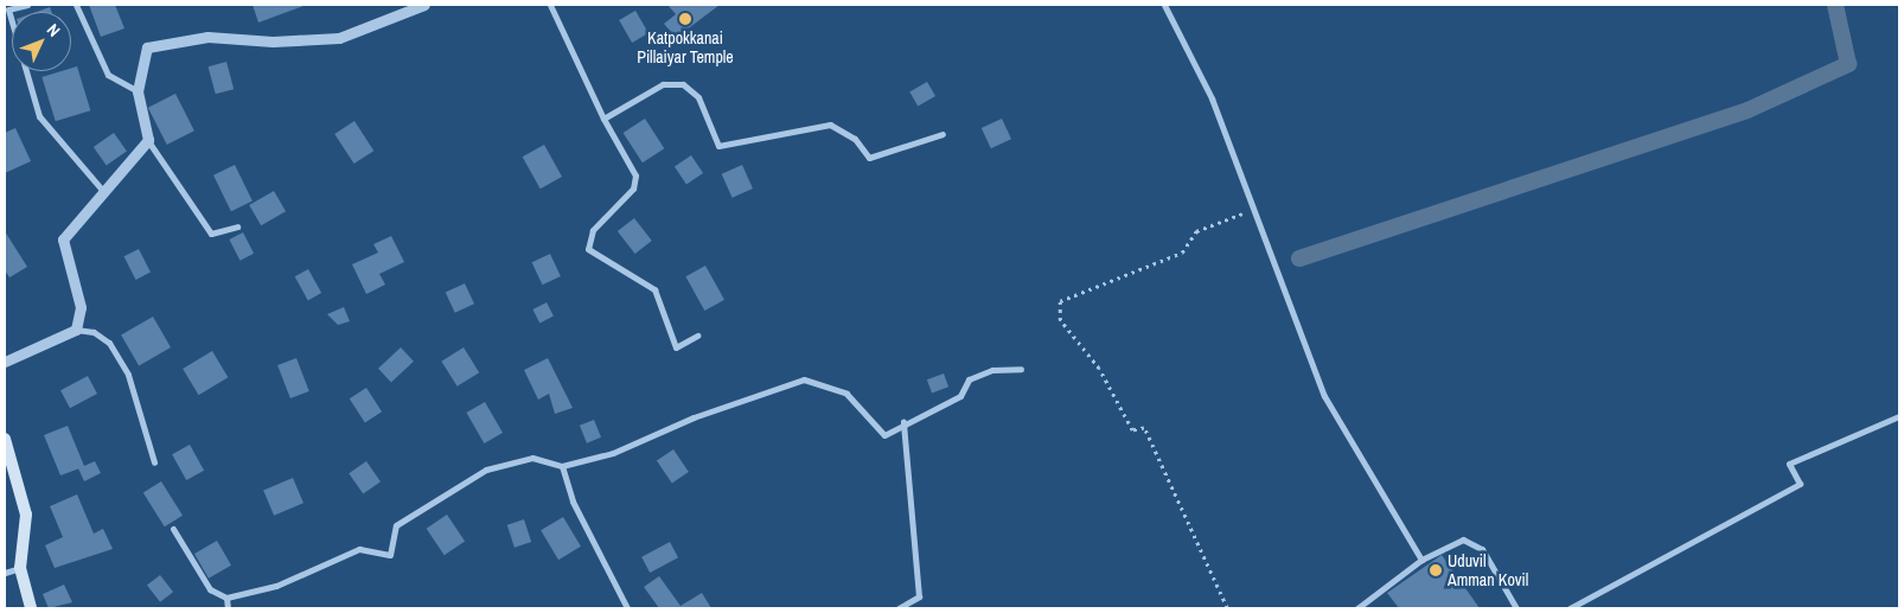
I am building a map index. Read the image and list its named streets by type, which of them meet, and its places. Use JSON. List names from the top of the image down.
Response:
{
  "places": ["Katpokkanai Pillaiyar Temple", "Uduvil Amman Kovil"],
  "north": "top right"
}
